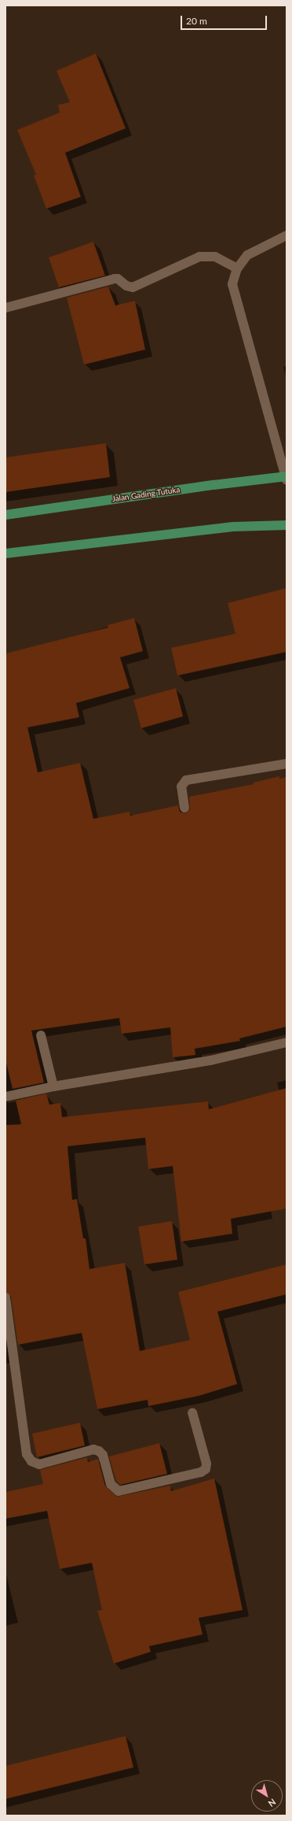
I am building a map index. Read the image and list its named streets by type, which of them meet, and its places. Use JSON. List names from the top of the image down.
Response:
{
  "streets": {
    "main road": ["Jalan Gading Tutuka"]
  },
  "scale_bar": "20 m",
  "north": "bottom right"
}
